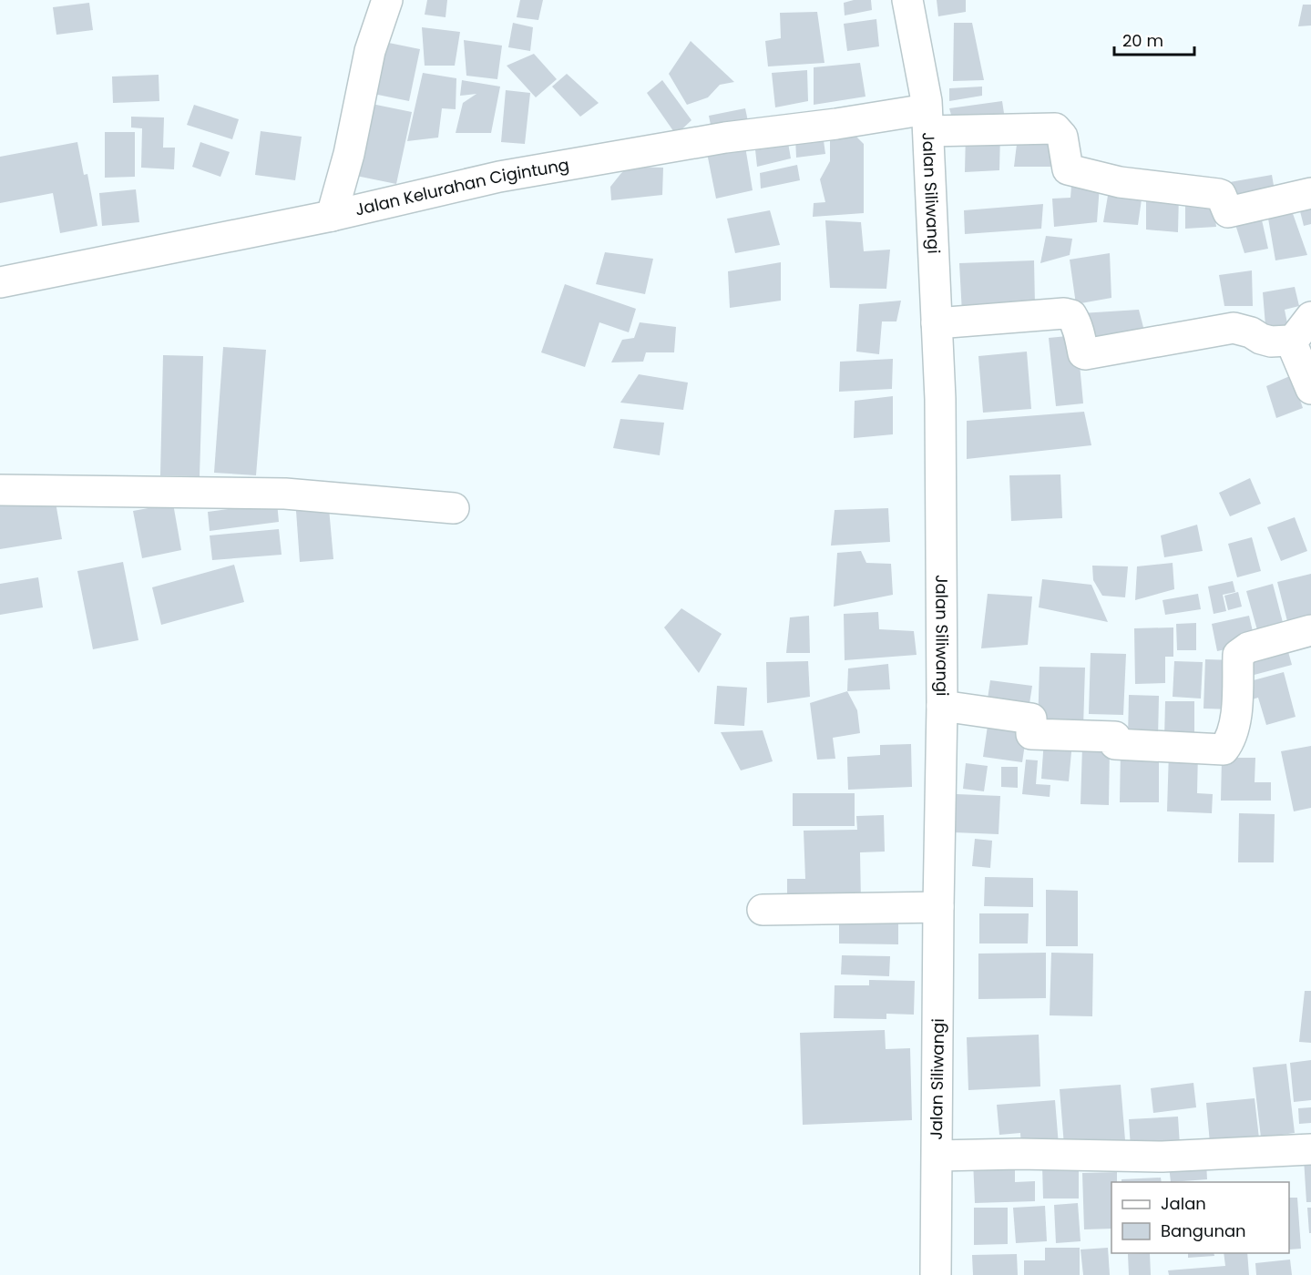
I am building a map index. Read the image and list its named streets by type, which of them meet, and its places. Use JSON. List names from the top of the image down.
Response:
{
  "streets": {
    "street": ["Jalan Kelurahan Cigintung", "Jalan Siliwangi"]
  },
  "crossings": [
    ["Jalan Kelurahan Cigintung", "Jalan Siliwangi"]
  ],
  "legend": ["Jalan", "Bangunan"],
  "scale_bar": "20 m"
}
